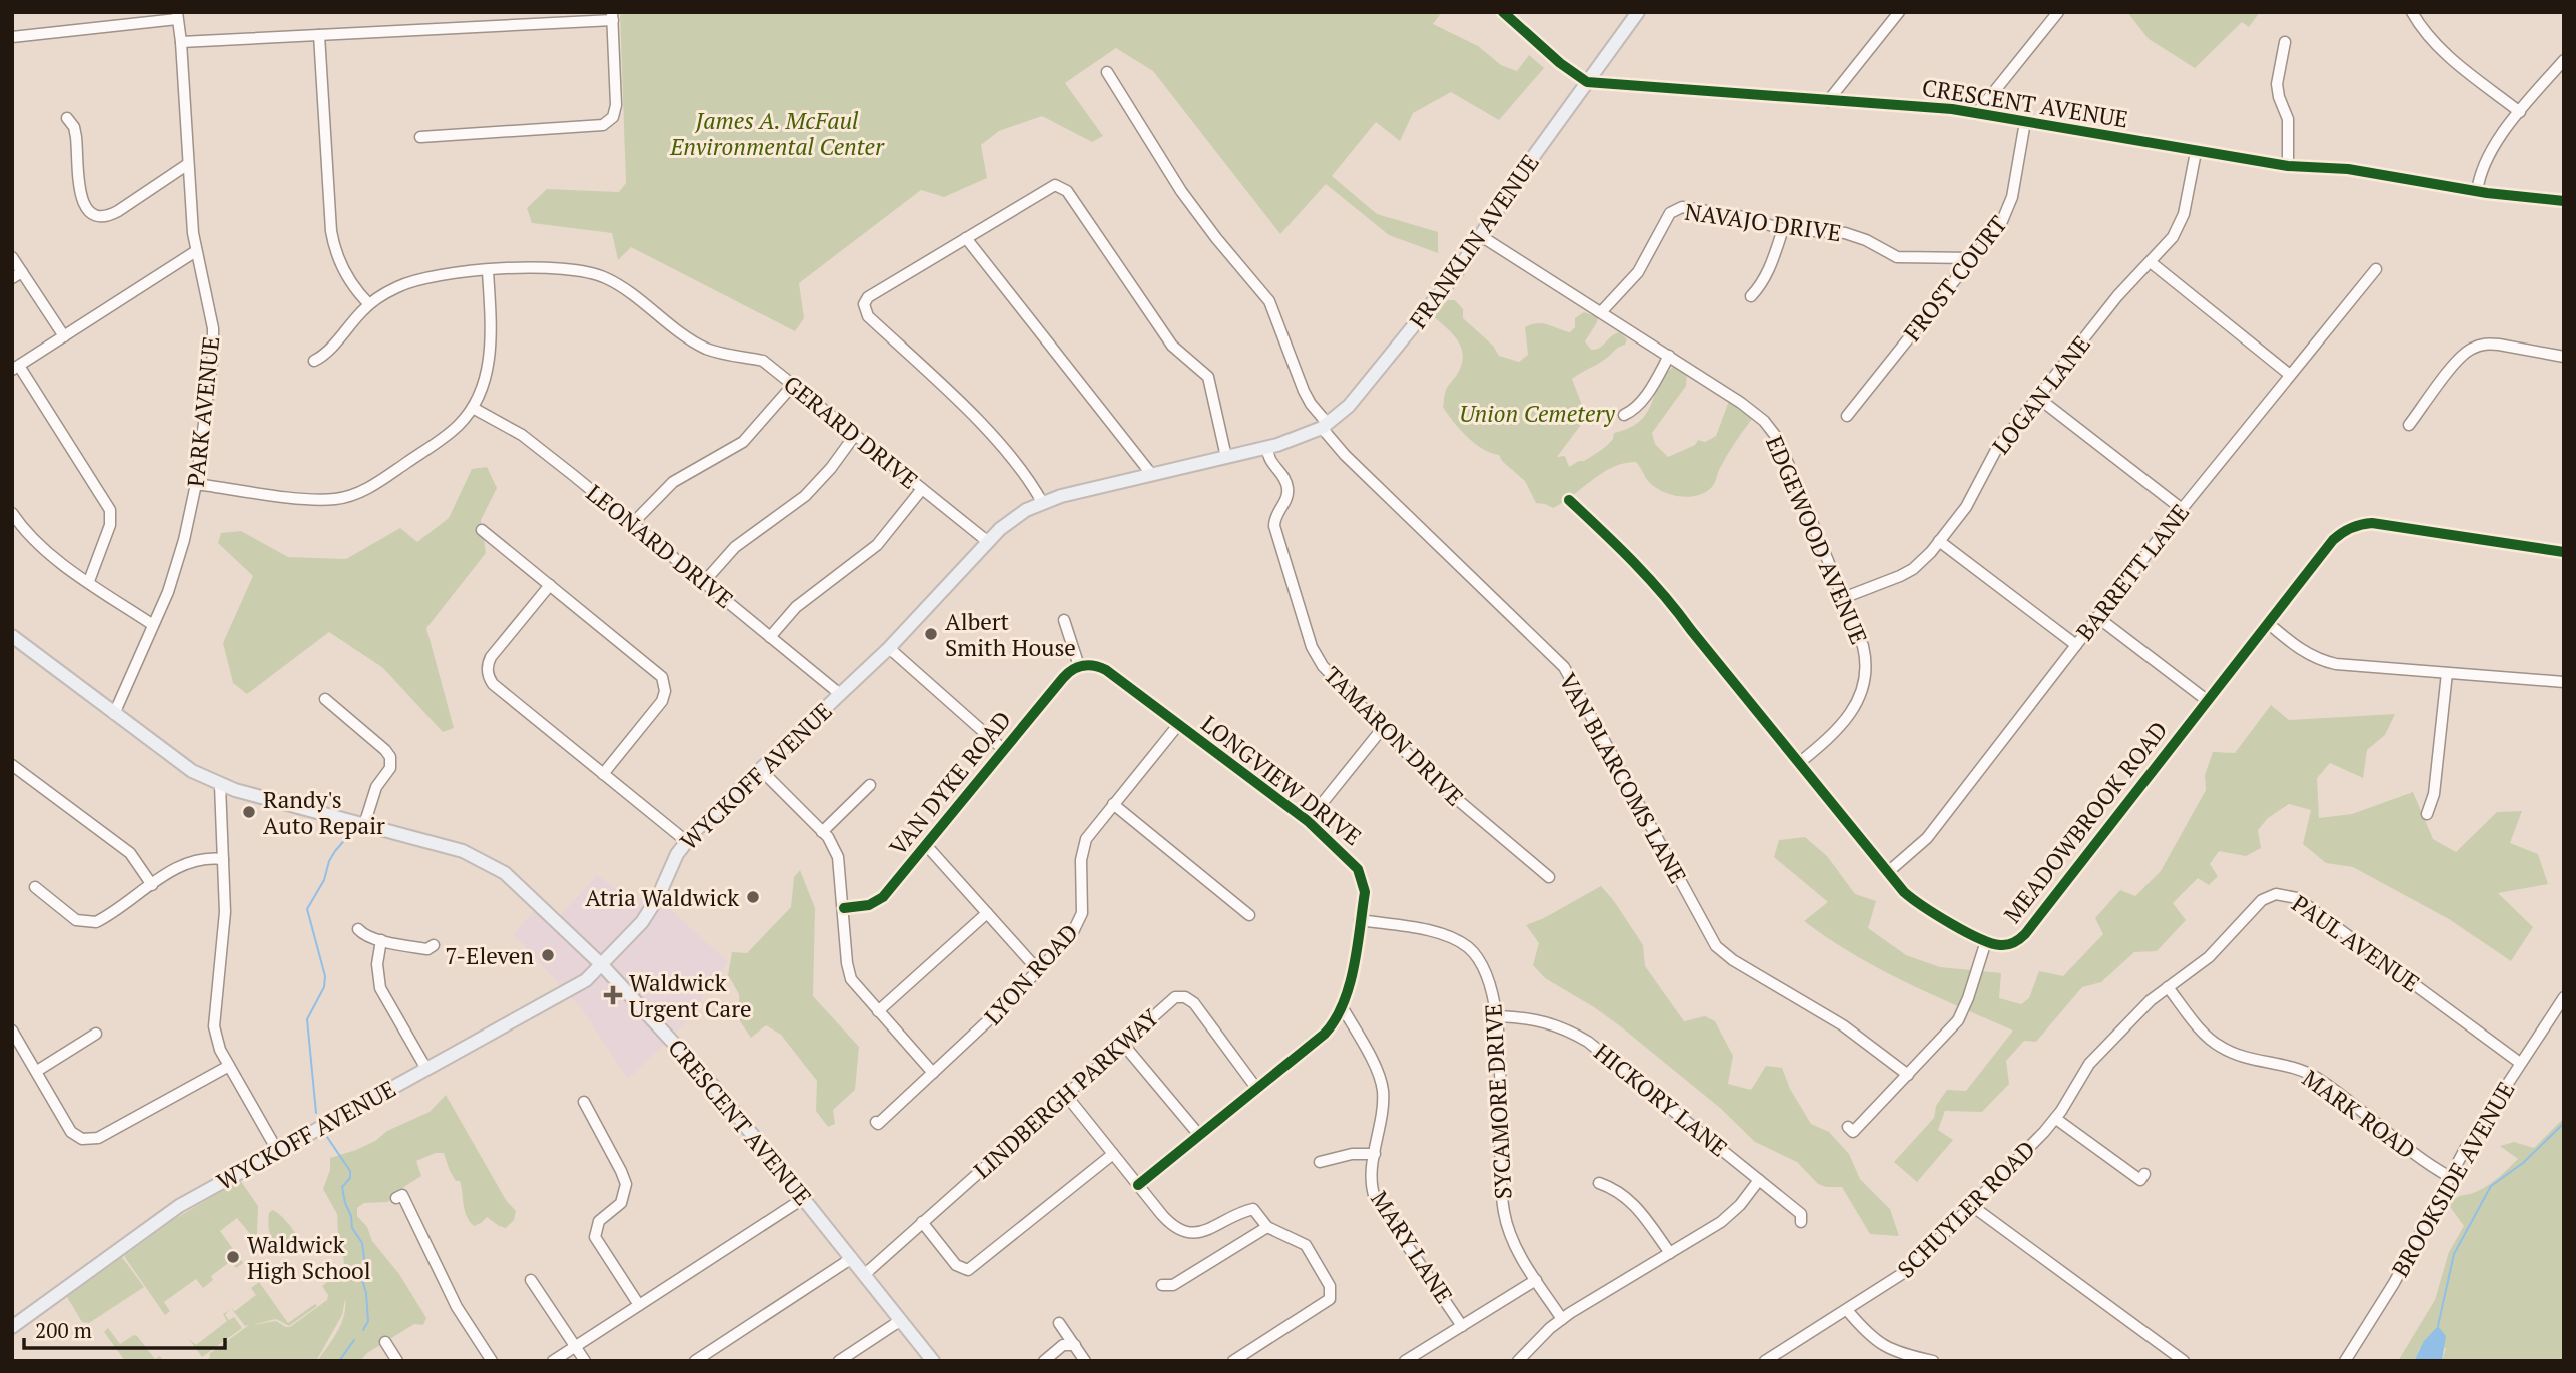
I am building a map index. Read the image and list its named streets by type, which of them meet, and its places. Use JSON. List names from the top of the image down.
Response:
{
  "streets": {
    "main road": ["CRESCENT AVENUE", "FRANKLIN AVENUE", "WYCKOFF AVENUE"],
    "street": [
      "NAVAJO DRIVE",
      "FROST COURT",
      "LOGAN LANE",
      "PARK AVENUE",
      "GERARD DRIVE",
      "EDGEWOOD AVENUE",
      "LEONARD DRIVE",
      "BARRETT LANE",
      "TAMARON DRIVE",
      "VAN BLARCOMS LANE",
      "LONGVIEW DRIVE",
      "VAN DYKE ROAD",
      "MEADOWBROOK ROAD",
      "PAUL AVENUE",
      "LYON ROAD",
      "LINDBERGH PARKWAY",
      "HICKORY LANE",
      "SYCAMORE DRIVE",
      "MARK ROAD",
      "BROOKSIDE AVENUE",
      "SCHUYLER ROAD",
      "MARY LANE"
    ]
  },
  "crossings": [
    ["CRESCENT AVENUE", "FRANKLIN AVENUE"],
    ["CRESCENT AVENUE", "FROST COURT"],
    ["CRESCENT AVENUE", "LOGAN LANE"],
    ["CRESCENT AVENUE", "PARK AVENUE"],
    ["CRESCENT AVENUE", "WYCKOFF AVENUE"],
    ["CRESCENT AVENUE", "LINDBERGH PARKWAY"],
    ["NAVAJO DRIVE", "FROST COURT"],
    ["NAVAJO DRIVE", "EDGEWOOD AVENUE"],
    ["FRANKLIN AVENUE", "EDGEWOOD AVENUE"],
    ["FRANKLIN AVENUE", "WYCKOFF AVENUE"],
    ["FRANKLIN AVENUE", "VAN BLARCOMS LANE"],
    ["LOGAN LANE", "EDGEWOOD AVENUE"],
    ["GERARD DRIVE", "WYCKOFF AVENUE"],
    ["EDGEWOOD AVENUE", "MEADOWBROOK ROAD"],
    ["LEONARD DRIVE", "WYCKOFF AVENUE"],
    ["BARRETT LANE", "MEADOWBROOK ROAD"],
    ["TAMARON DRIVE", "WYCKOFF AVENUE"],
    ["LONGVIEW DRIVE", "VAN DYKE ROAD"],
    ["LONGVIEW DRIVE", "LYON ROAD"],
    ["LONGVIEW DRIVE", "LINDBERGH PARKWAY"],
    ["LONGVIEW DRIVE", "SYCAMORE DRIVE"],
    ["LONGVIEW DRIVE", "MARY LANE"],
    ["PAUL AVENUE", "MARK ROAD"],
    ["PAUL AVENUE", "BROOKSIDE AVENUE"],
    ["PAUL AVENUE", "SCHUYLER ROAD"],
    ["HICKORY LANE", "SYCAMORE DRIVE"],
    ["MARK ROAD", "BROOKSIDE AVENUE"]
  ],
  "parks": ["James A. McFaul Environmental Center", "Union Cemetery"],
  "places": {
    "other": [
      "Albert Smith House",
      "Randy's Auto Repair",
      "Atria Waldwick",
      "7-Eleven",
      "Waldwick High School"
    ],
    "health": ["Waldwick Urgent Care"]
  },
  "scale_bar": "200 m"
}
